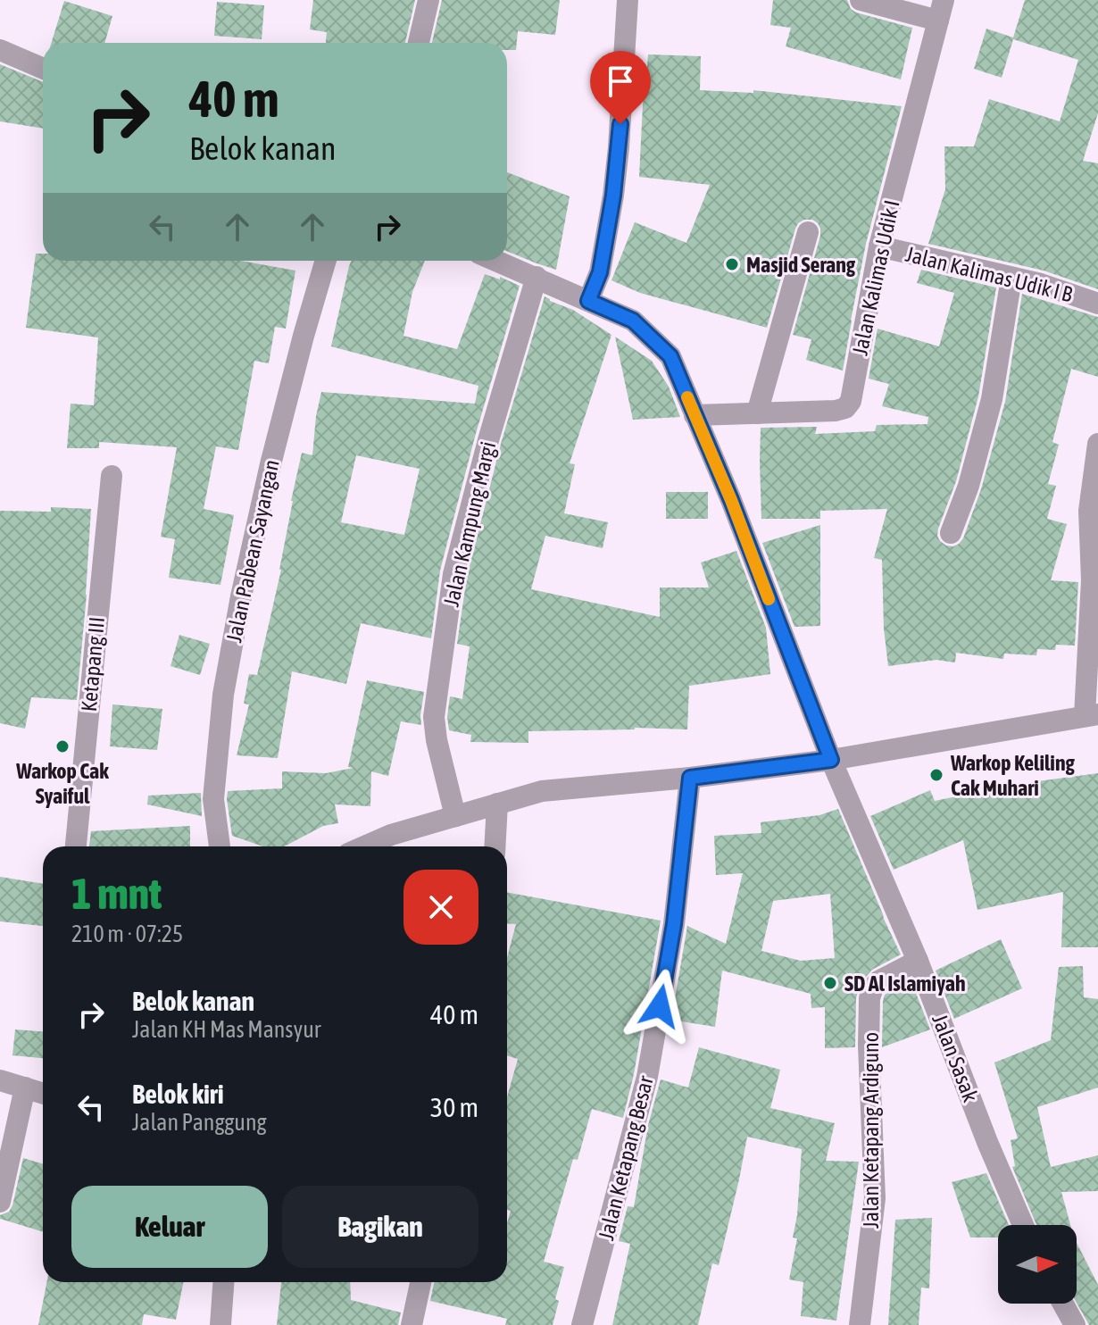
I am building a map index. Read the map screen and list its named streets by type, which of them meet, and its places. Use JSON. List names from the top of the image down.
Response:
{
  "streets": {
    "street": [
      "Jalan Kalimas Udik I B",
      "Jalan Kalimas Udik I",
      "Jalan Kampung Margi",
      "Jalan Pabean Sayangan",
      "Ketapang III",
      "Jalan Sasak",
      "Jalan Ketapang Ardiguno",
      "Jalan Ketapang Besar"
    ]
  },
  "crossings": [
    ["Jalan Kalimas Udik I B", "Jalan Kalimas Udik I"],
    ["Jalan Kalimas Udik I", "Jalan Sasak"],
    ["Jalan Kampung Margi", "Jalan Sasak"],
    ["Jalan Sasak", "Jalan Ketapang Ardiguno"]
  ],
  "places": [
    "Masjid Serang",
    "Warkop Cak Syaiful",
    "Warkop Keliling Cak Muhari",
    "SD Al Islamiyah"
  ],
  "north": "right",
  "page": {
    "turn": ["40 m", "Belok kanan"],
    "heading": ["1 mnt", "210 m · 07:25"],
    "list": [
      {
        "name": "Belok kanan",
        "note": "Jalan KH Mas Mansyur",
        "value": "40 m"
      },
      {
        "name": "Belok kiri",
        "note": "Jalan Panggung",
        "value": "30 m"
      }
    ],
    "buttons": ["Keluar", "Bagikan"]
  }
}
